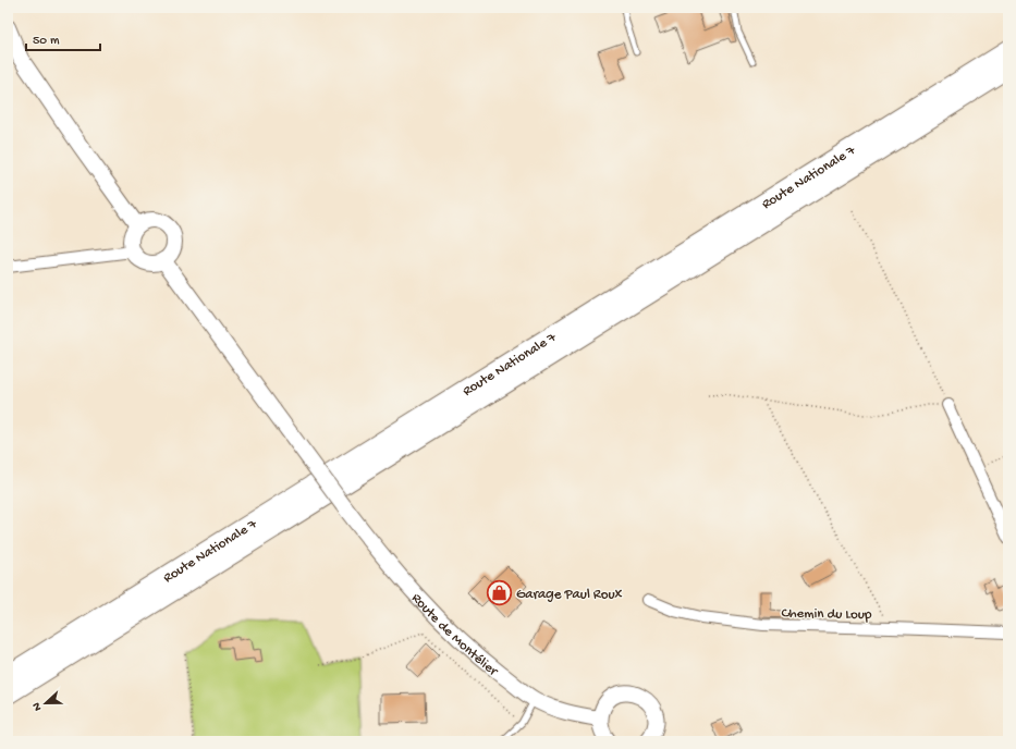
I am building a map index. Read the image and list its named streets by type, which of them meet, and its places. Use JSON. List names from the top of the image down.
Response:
{
  "streets": {
    "highway": ["Route Nationale 7"],
    "main road": ["Route de Montélier"],
    "street": ["Chemin du Loup"]
  },
  "places": {
    "shop": ["Garage Paul Roux"]
  },
  "scale_bar": "50 m",
  "north": "left"
}
